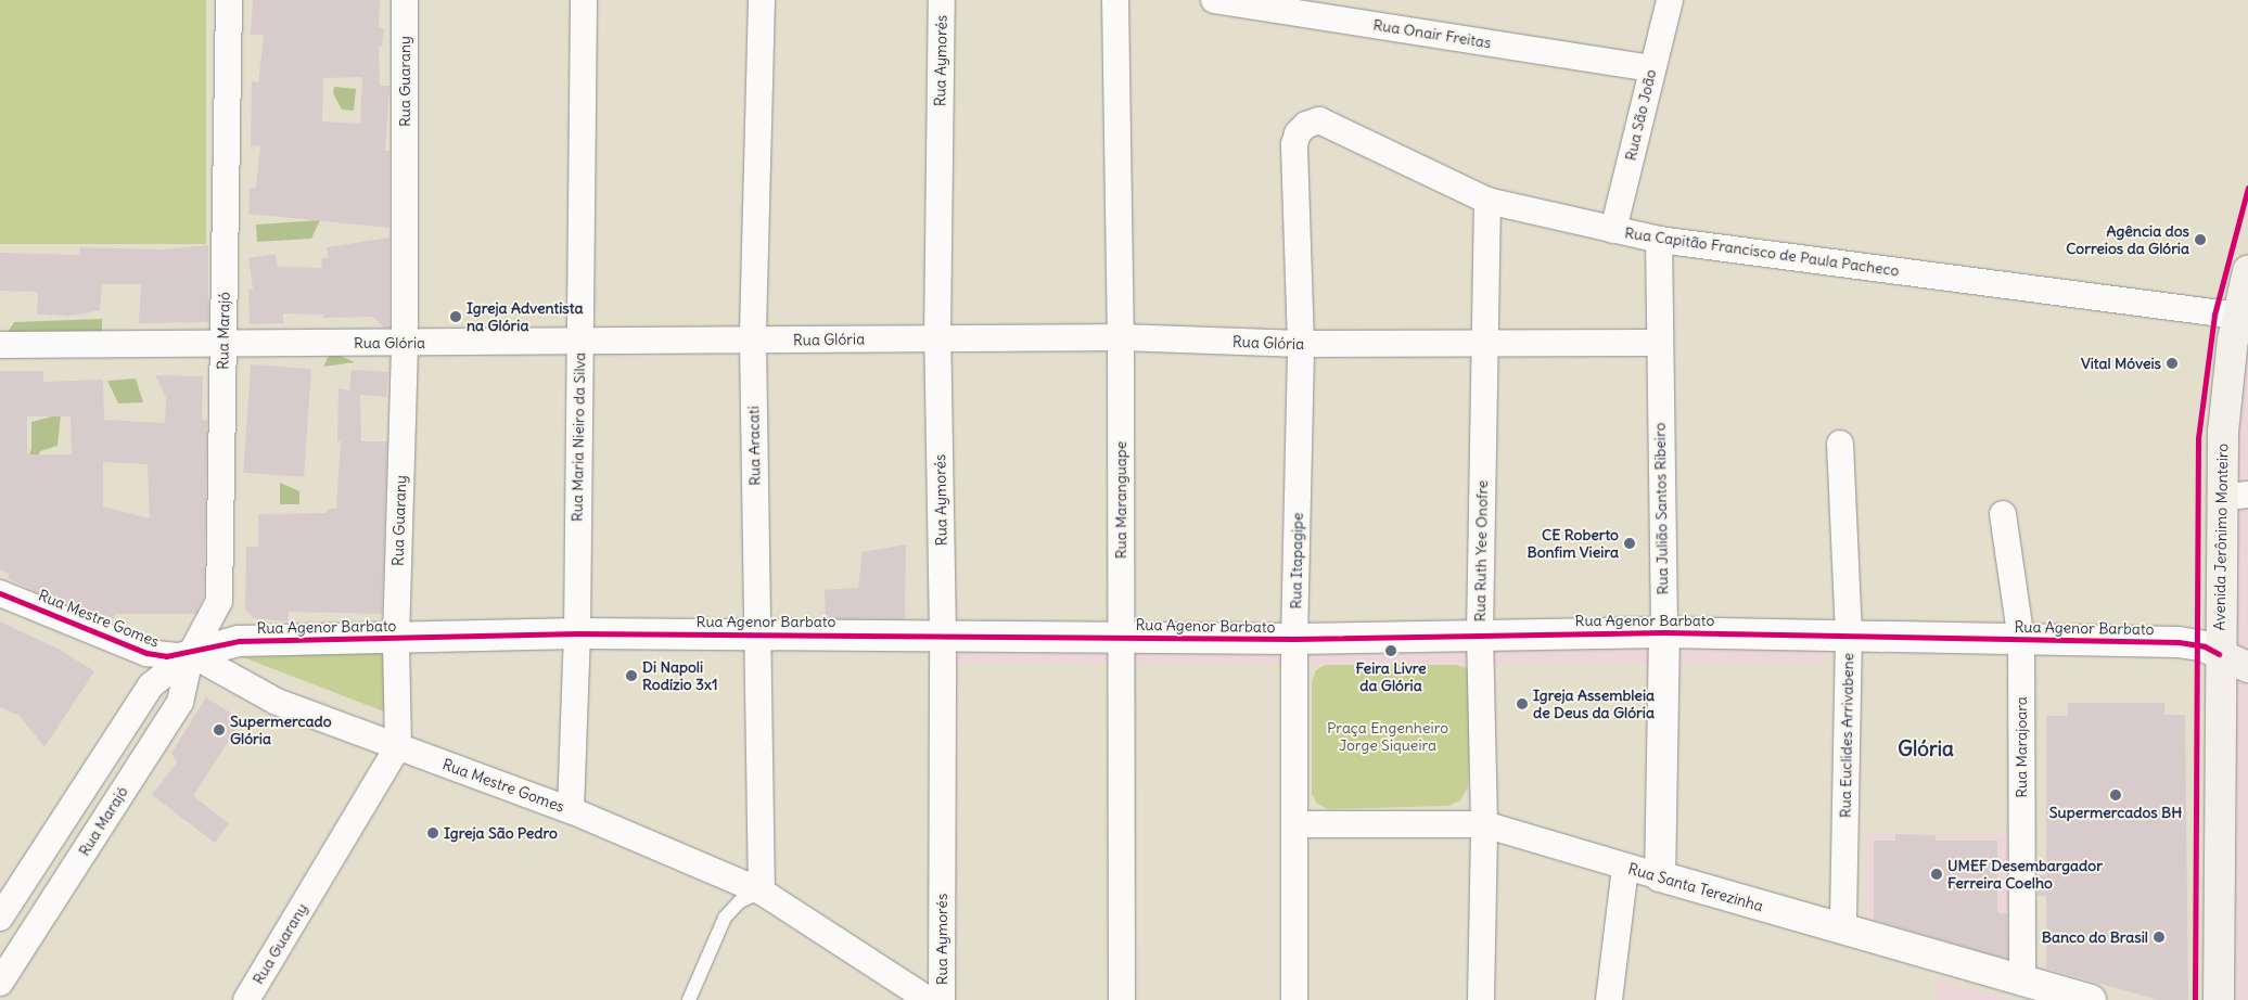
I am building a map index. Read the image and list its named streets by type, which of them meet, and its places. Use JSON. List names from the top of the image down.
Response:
{
  "streets": {
    "main road": ["Avenida Jerônimo Monteiro"],
    "street": [
      "Rua Onair Freitas",
      "Rua Aymorés",
      "Rua Guarany",
      "Rua São João",
      "Rua Capitão Francisco de Paula Pacheco",
      "Rua Marajó",
      "Rua Glória",
      "Rua Maria Nieiro da Silva",
      "Rua Aracati",
      "Rua Maranguape",
      "Rua Julião Santos Ribeiro",
      "Rua Ruth Yee Onofre",
      "Rua Itapagipe",
      "Rua Mestre Gomes",
      "Rua Agenor Barbato",
      "Rua Euclides Arrivabene",
      "Rua Marajoara",
      "Rua Santa Terezinha"
    ]
  },
  "crossings": [
    ["Rua Onair Freitas", "Rua São João"],
    ["Rua Aymorés", "Rua Glória"],
    ["Rua Aymorés", "Rua Agenor Barbato"],
    ["Rua Guarany", "Rua Glória"],
    ["Rua Guarany", "Rua Mestre Gomes"],
    ["Rua Guarany", "Rua Agenor Barbato"],
    ["Rua São João", "Rua Capitão Francisco de Paula Pacheco"],
    ["Rua Capitão Francisco de Paula Pacheco", "Rua Julião Santos Ribeiro"],
    ["Rua Capitão Francisco de Paula Pacheco", "Avenida Jerônimo Monteiro"],
    ["Rua Capitão Francisco de Paula Pacheco", "Rua Ruth Yee Onofre"],
    ["Rua Capitão Francisco de Paula Pacheco", "Rua Itapagipe"],
    ["Rua Marajó", "Rua Glória"],
    ["Rua Marajó", "Rua Mestre Gomes"],
    ["Rua Marajó", "Rua Agenor Barbato"],
    ["Rua Glória", "Rua Maria Nieiro da Silva"],
    ["Rua Glória", "Rua Aracati"],
    ["Rua Glória", "Rua Maranguape"],
    ["Rua Glória", "Rua Julião Santos Ribeiro"],
    ["Rua Glória", "Rua Ruth Yee Onofre"],
    ["Rua Glória", "Rua Itapagipe"],
    ["Rua Maria Nieiro da Silva", "Rua Mestre Gomes"],
    ["Rua Maria Nieiro da Silva", "Rua Agenor Barbato"],
    ["Rua Aracati", "Rua Mestre Gomes"],
    ["Rua Aracati", "Rua Agenor Barbato"],
    ["Rua Maranguape", "Rua Agenor Barbato"],
    ["Rua Julião Santos Ribeiro", "Rua Agenor Barbato"],
    ["Rua Julião Santos Ribeiro", "Rua Santa Terezinha"],
    ["Avenida Jerônimo Monteiro", "Rua Agenor Barbato"],
    ["Rua Ruth Yee Onofre", "Rua Agenor Barbato"],
    ["Rua Ruth Yee Onofre", "Rua Santa Terezinha"],
    ["Rua Itapagipe", "Rua Agenor Barbato"],
    ["Rua Itapagipe", "Rua Santa Terezinha"],
    ["Rua Mestre Gomes", "Rua Agenor Barbato"],
    ["Rua Agenor Barbato", "Rua Euclides Arrivabene"],
    ["Rua Agenor Barbato", "Rua Marajoara"],
    ["Rua Euclides Arrivabene", "Rua Santa Terezinha"],
    ["Rua Marajoara", "Rua Santa Terezinha"]
  ],
  "districts": ["Glória"],
  "parks": ["Praça Engenheiro Jorge Siqueira"],
  "places": [
    "Agência dos Correios da Glória",
    "Igreja Adventista na Glória",
    "Vital Móveis",
    "CE Roberto Bonfim Vieira",
    "Feira Livre da Glória",
    "Di Napoli Rodízio 3x1",
    "Igreja Assembleia de Deus da Glória",
    "Supermercado Glória",
    "Supermercados BH",
    "Igreja São Pedro",
    "UMEF Desembargador Ferreira Coelho",
    "Banco do Brasil"
  ]
}
